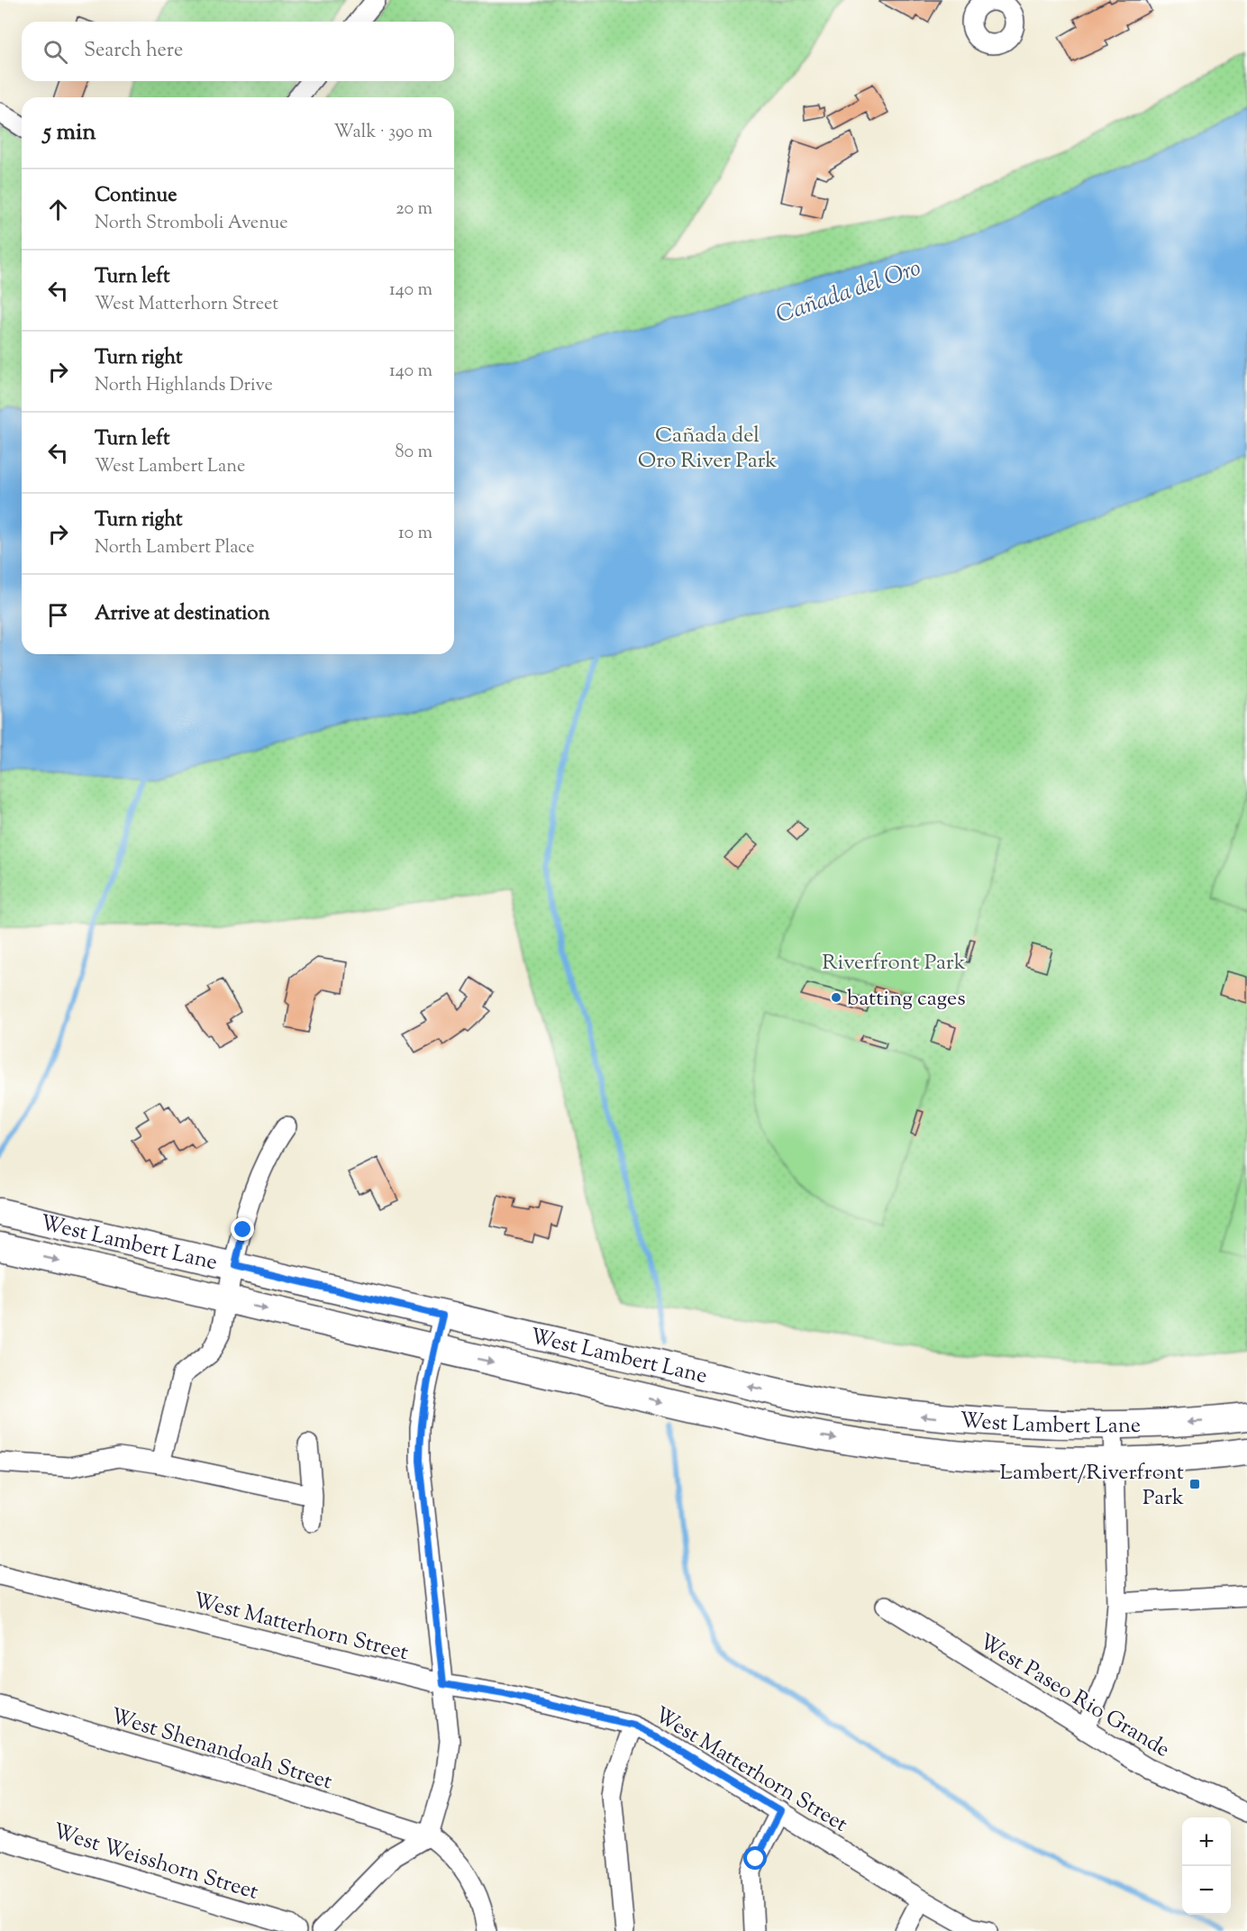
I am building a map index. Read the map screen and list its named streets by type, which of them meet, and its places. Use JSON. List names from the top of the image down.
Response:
{
  "streets": {
    "main road": ["West Lambert Lane"],
    "street": [
      "West Matterhorn Street",
      "West Paseo Rio Grande",
      "West Shenandoah Street",
      "West Weisshorn Street"
    ]
  },
  "water": ["Cañada del Oro"],
  "parks": ["Cañada del Oro River Park", "Riverfront Park"],
  "places": {
    "other": ["batting cages"],
    "transit": ["Lambert/Riverfront Park"]
  },
  "page": {
    "search": "Search here",
    "heading": ["5 min", "Walk · 390 m"],
    "list": [
      ["Continue", "North Stromboli Avenue", "20 m"],
      ["Turn left", "West Matterhorn Street", "140 m"],
      ["Turn right", "North Highlands Drive", "140 m"],
      ["Turn left", "West Lambert Lane", "80 m"],
      ["Turn right", "North Lambert Place", "10 m"],
      "Arrive at destination"
    ],
    "map_buttons": ["+", "−"]
  }
}
